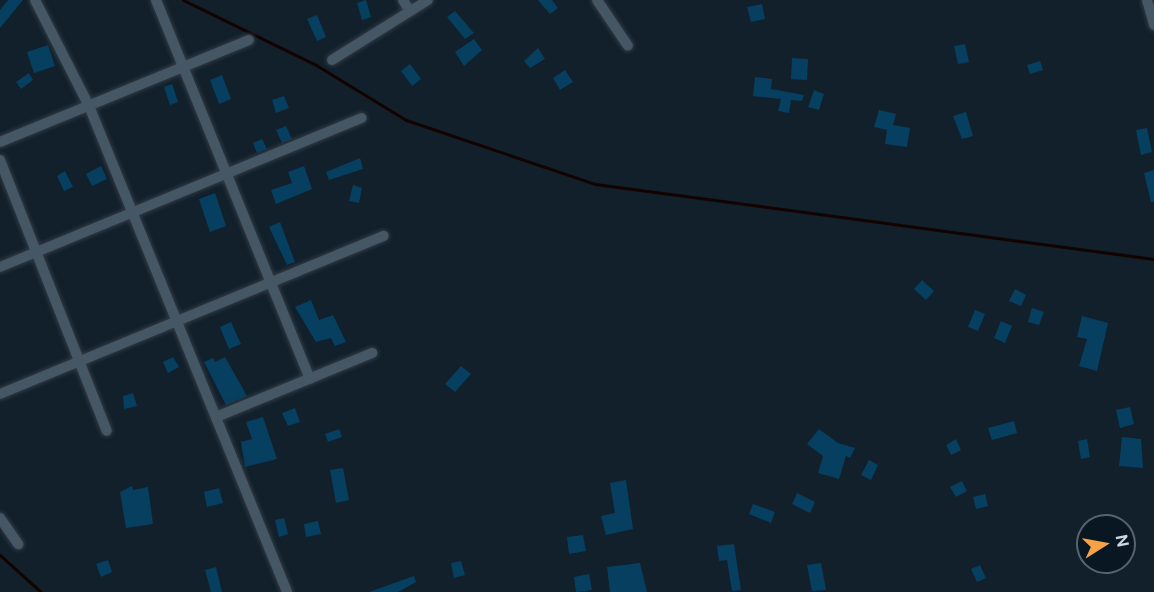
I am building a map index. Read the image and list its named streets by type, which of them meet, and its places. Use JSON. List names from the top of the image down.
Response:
{
  "north": "right"
}
